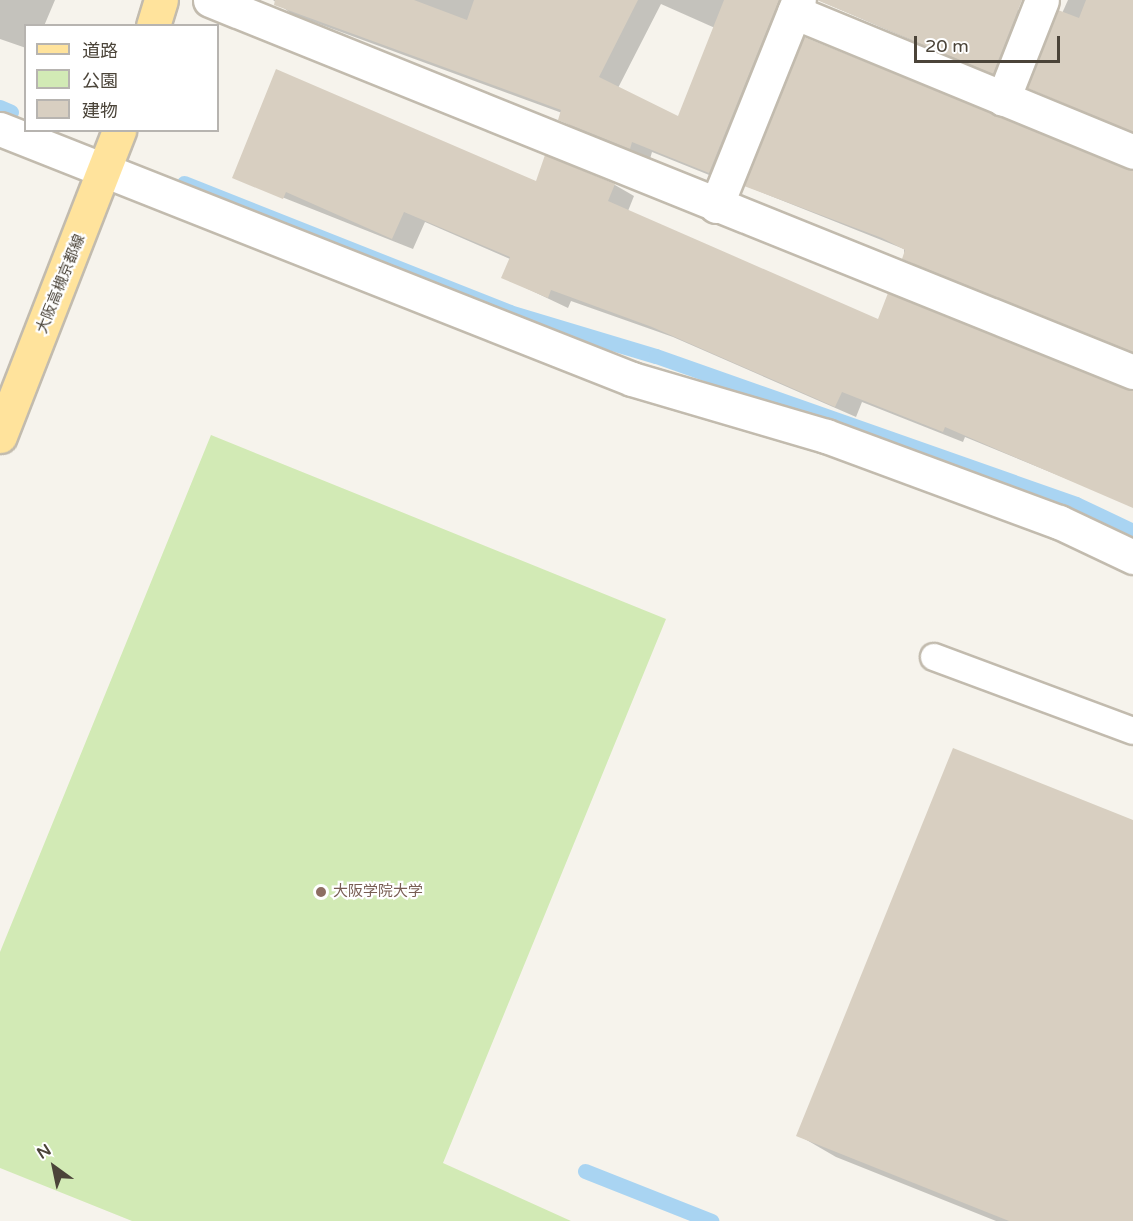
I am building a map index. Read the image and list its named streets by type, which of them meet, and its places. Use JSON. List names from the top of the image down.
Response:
{
  "streets": {
    "main road": ["大阪高槻京都線"]
  },
  "places": ["大阪学院大学"],
  "legend": ["道路", "公園", "建物"],
  "scale_bar": "20 m",
  "north": "top left"
}
